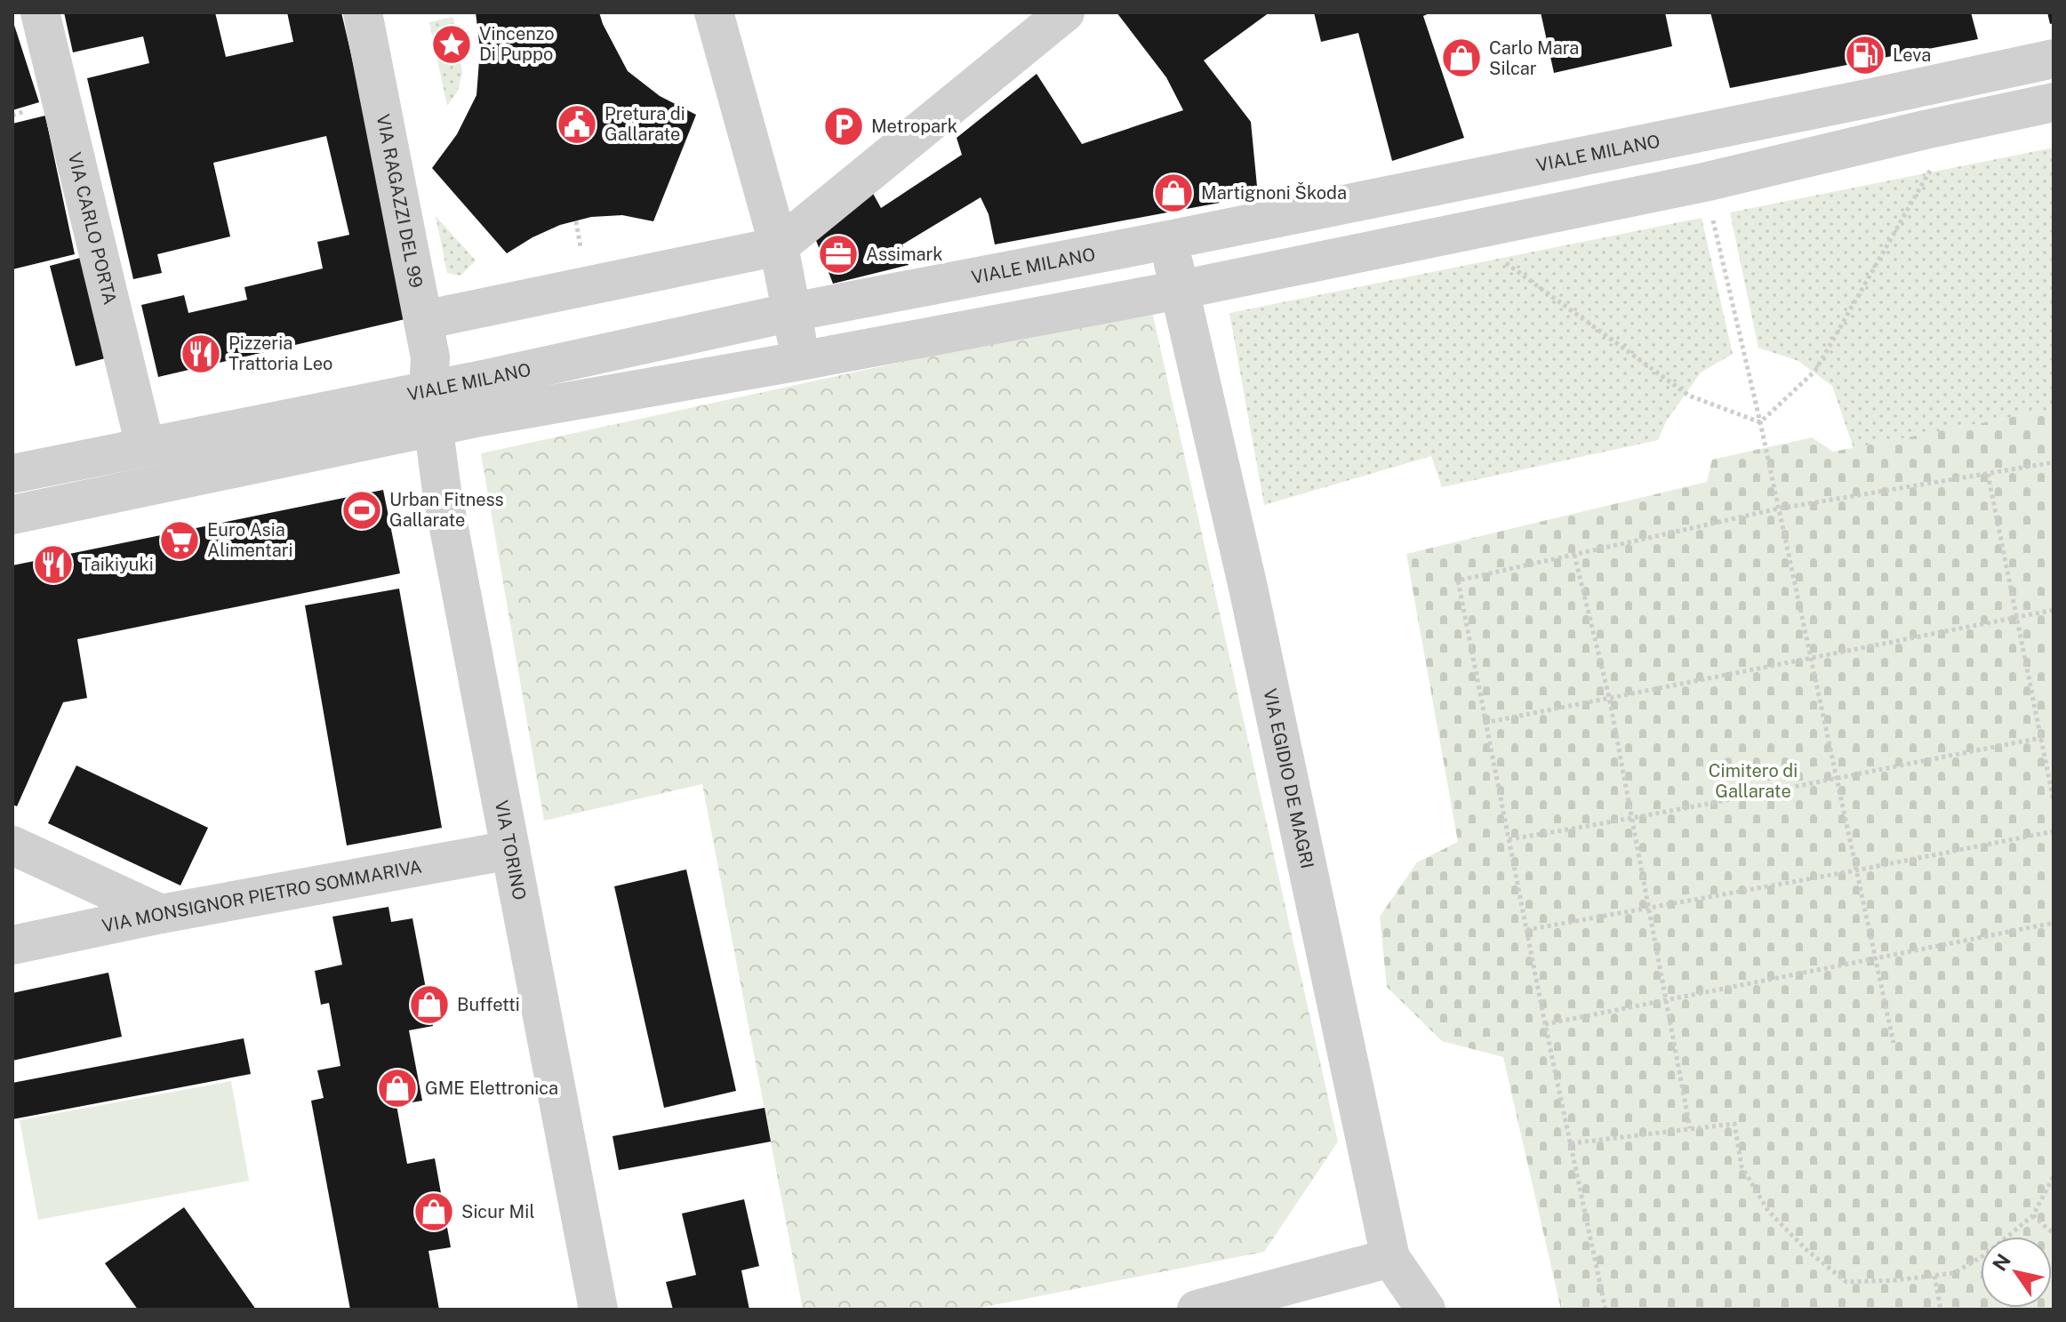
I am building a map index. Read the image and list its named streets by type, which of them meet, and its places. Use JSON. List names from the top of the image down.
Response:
{
  "streets": {
    "street": [
      "VIALE MILANO",
      "VIA RAGAZZI DEL 99",
      "VIA CARLO PORTA",
      "VIA EGIDIO DE MAGRI",
      "VIA TORINO",
      "VIA MONSIGNOR PIETRO SOMMARIVA"
    ]
  },
  "crossings": [
    ["VIALE MILANO", "VIA RAGAZZI DEL 99"],
    ["VIALE MILANO", "VIA CARLO PORTA"],
    ["VIALE MILANO", "VIA EGIDIO DE MAGRI"],
    ["VIALE MILANO", "VIA TORINO"],
    ["VIA RAGAZZI DEL 99", "VIA TORINO"],
    ["VIA TORINO", "VIA MONSIGNOR PIETRO SOMMARIVA"]
  ],
  "parks": ["Cimitero di Gallarate"],
  "places": {
    "place": ["Vincenzo Di Puppo"],
    "fuel station": ["Leva"],
    "shop": [
      "Carlo Mara Silcar",
      "Martignoni Škoda",
      "Buffetti",
      "GME Elettronica",
      "Sicur Mil"
    ],
    "public building": ["Pretura di Gallarate"],
    "parking": ["Metropark"],
    "office": ["Assimark"],
    "restaurant": ["Pizzeria Trattoria Leo", "Taikiyuki"],
    "sports": ["Urban Fitness Gallarate"],
    "supermarket": ["Euro Asia Alimentari"]
  },
  "north": "top left"
}
